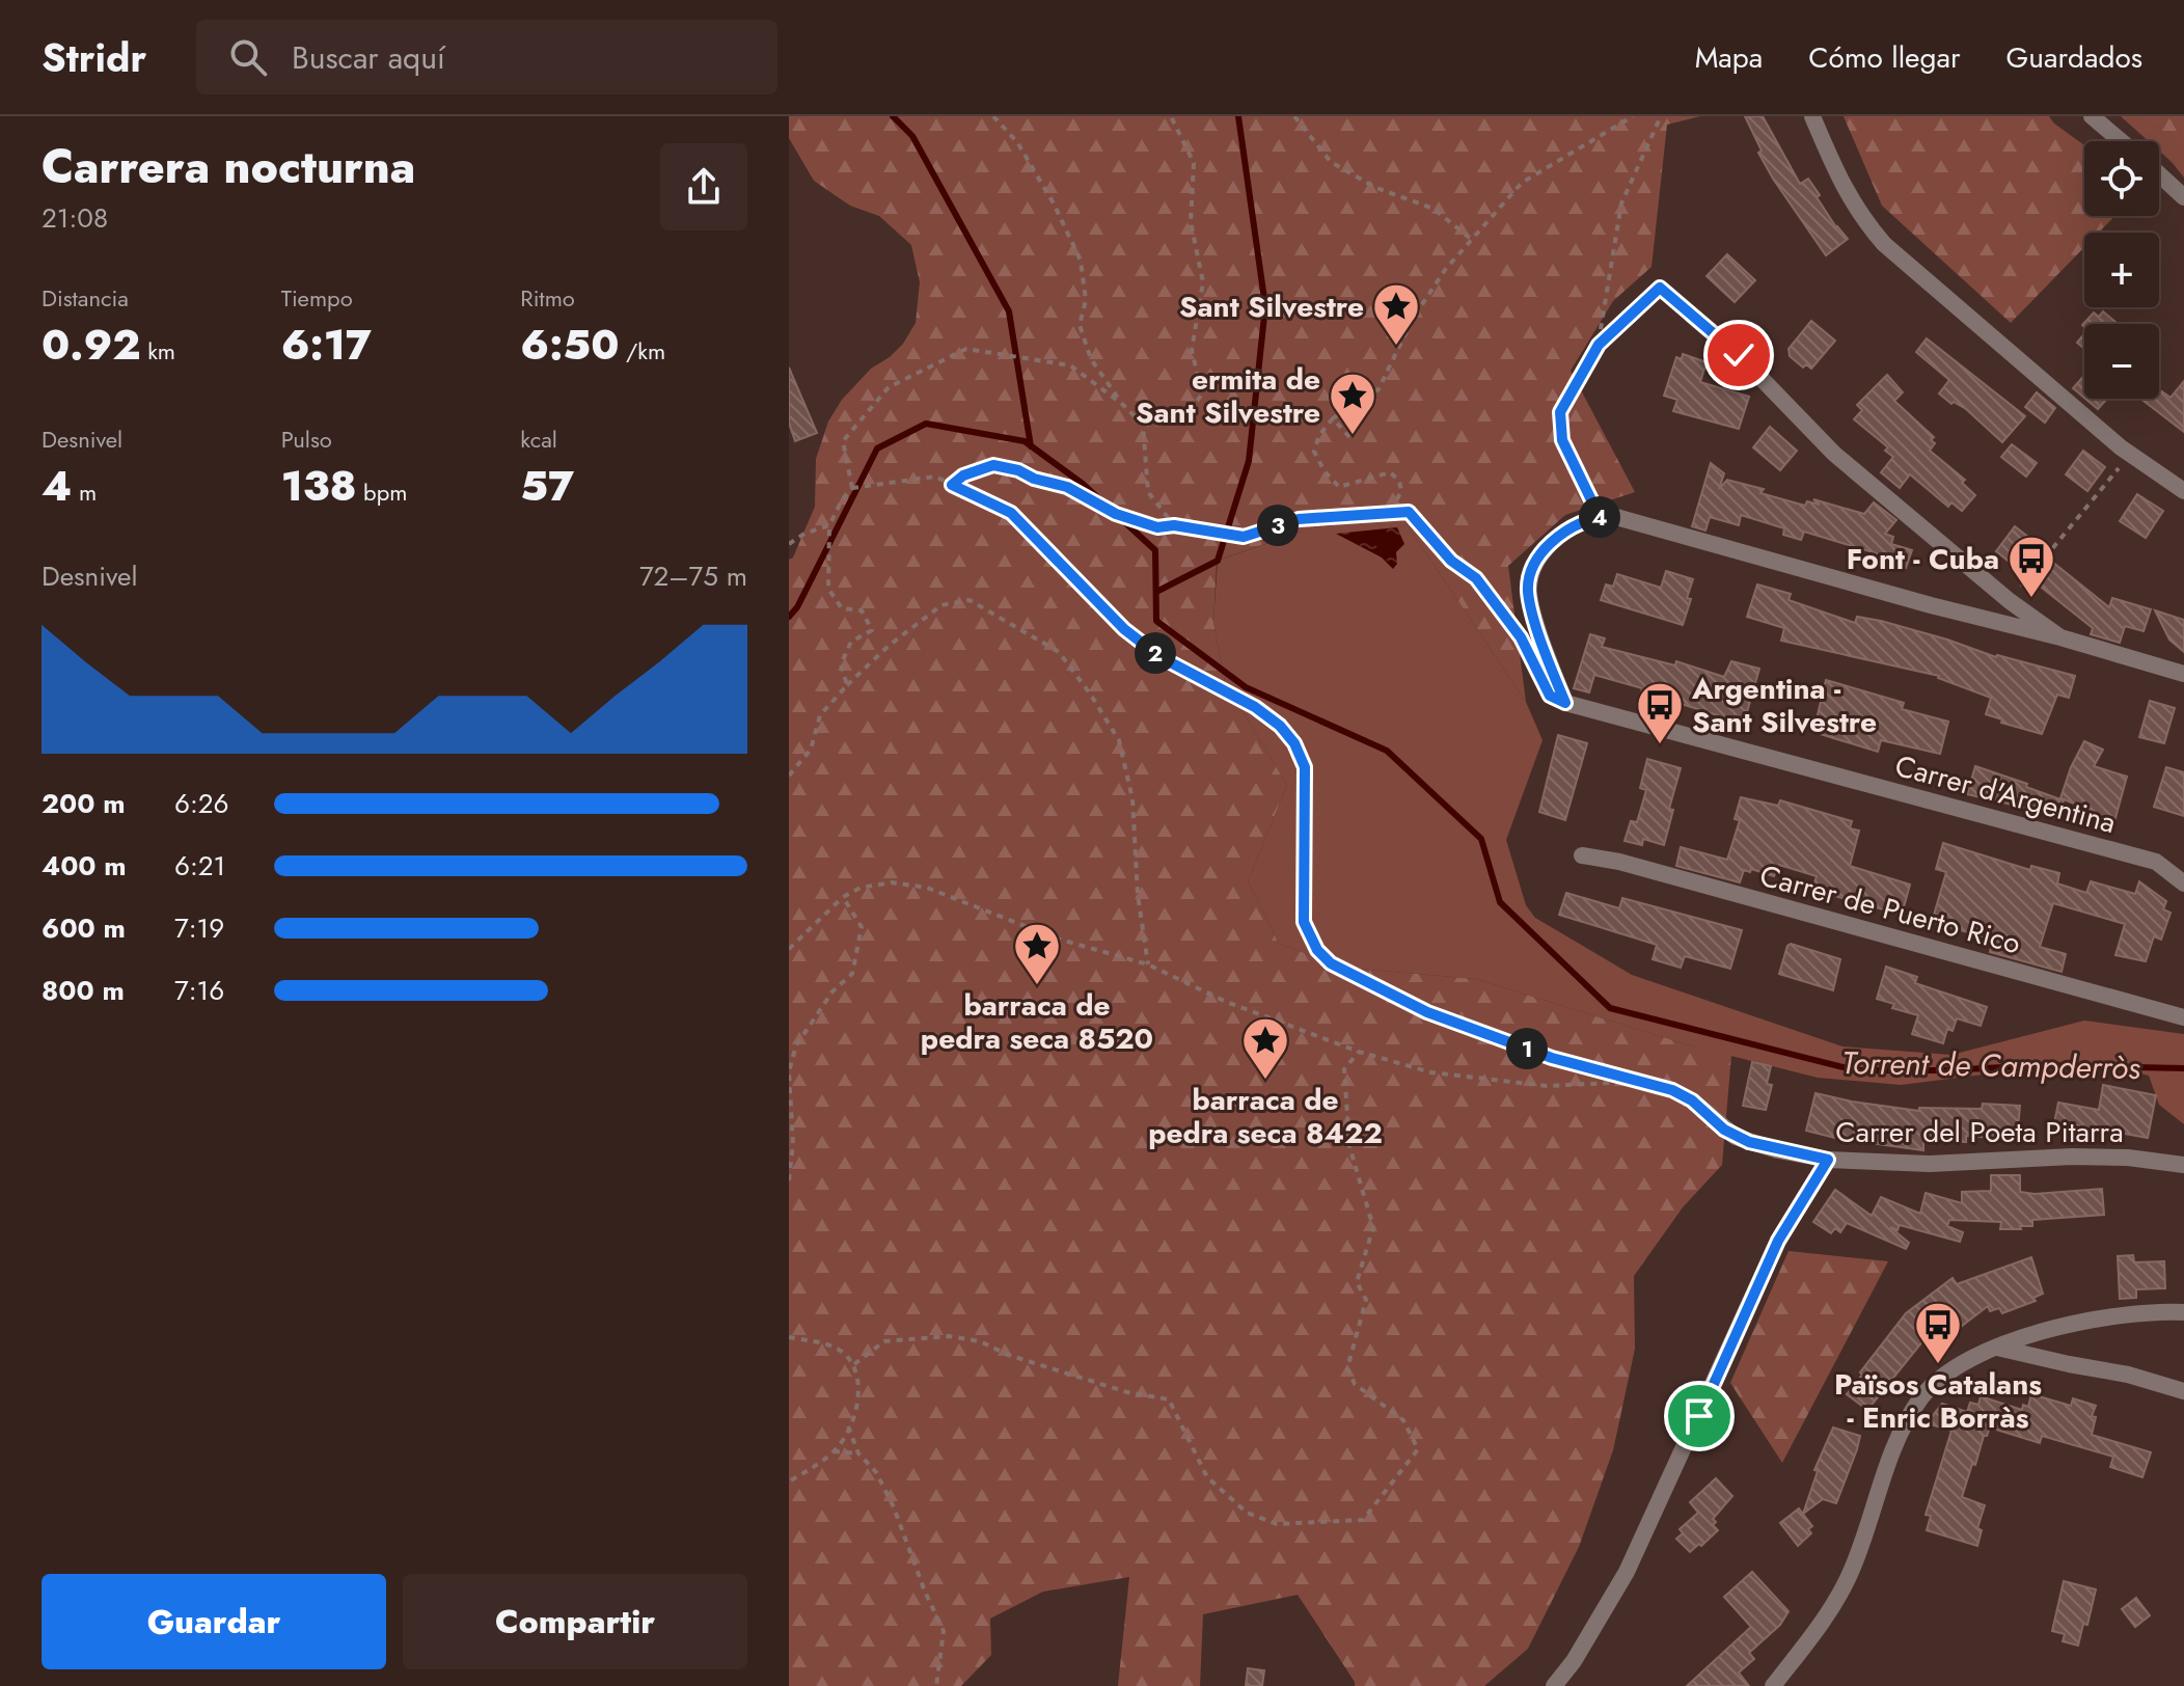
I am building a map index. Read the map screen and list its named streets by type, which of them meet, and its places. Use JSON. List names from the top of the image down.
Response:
{
  "streets": {
    "street": ["Carrer d'Argentina", "Carrer de Puerto Rico", "Carrer del Poeta Pitarra"]
  },
  "water": ["Torrent de Campderròs"],
  "places": {
    "place": [
      "Sant Silvestre",
      "ermita de Sant Silvestre",
      "barraca de pedra seca 8520",
      "barraca de pedra seca 8422"
    ],
    "bus stop": ["Font - Cuba", "Argentina - Sant Silvestre", "Països Catalans - Enric Borràs"]
  },
  "page": {
    "header": "Stridr",
    "search": "Buscar aquí",
    "nav": ["Mapa", "Cómo llegar", "Guardados"],
    "heading": ["Carrera nocturna", "21:08"],
    "map_buttons": ["+", "−"],
    "stats": [
      ["Distancia", "0.92 km"],
      ["Tiempo", "6:17"],
      ["Ritmo", "6:50 /km"],
      ["Desnivel", "4 m"],
      ["Pulso", "138 bpm"],
      ["kcal", "57"]
    ],
    "pins": [
      "4",
      "3",
      "2",
      "1"
    ],
    "chart": ["Desnivel", "72–75 m"],
    "list": [
      {
        "name": "200 m",
        "note": "6:26"
      },
      {
        "name": "400 m",
        "note": "6:21"
      },
      {
        "name": "600 m",
        "note": "7:19"
      },
      {
        "name": "800 m",
        "note": "7:16"
      }
    ],
    "buttons": ["Guardar", "Compartir"]
  }
}
